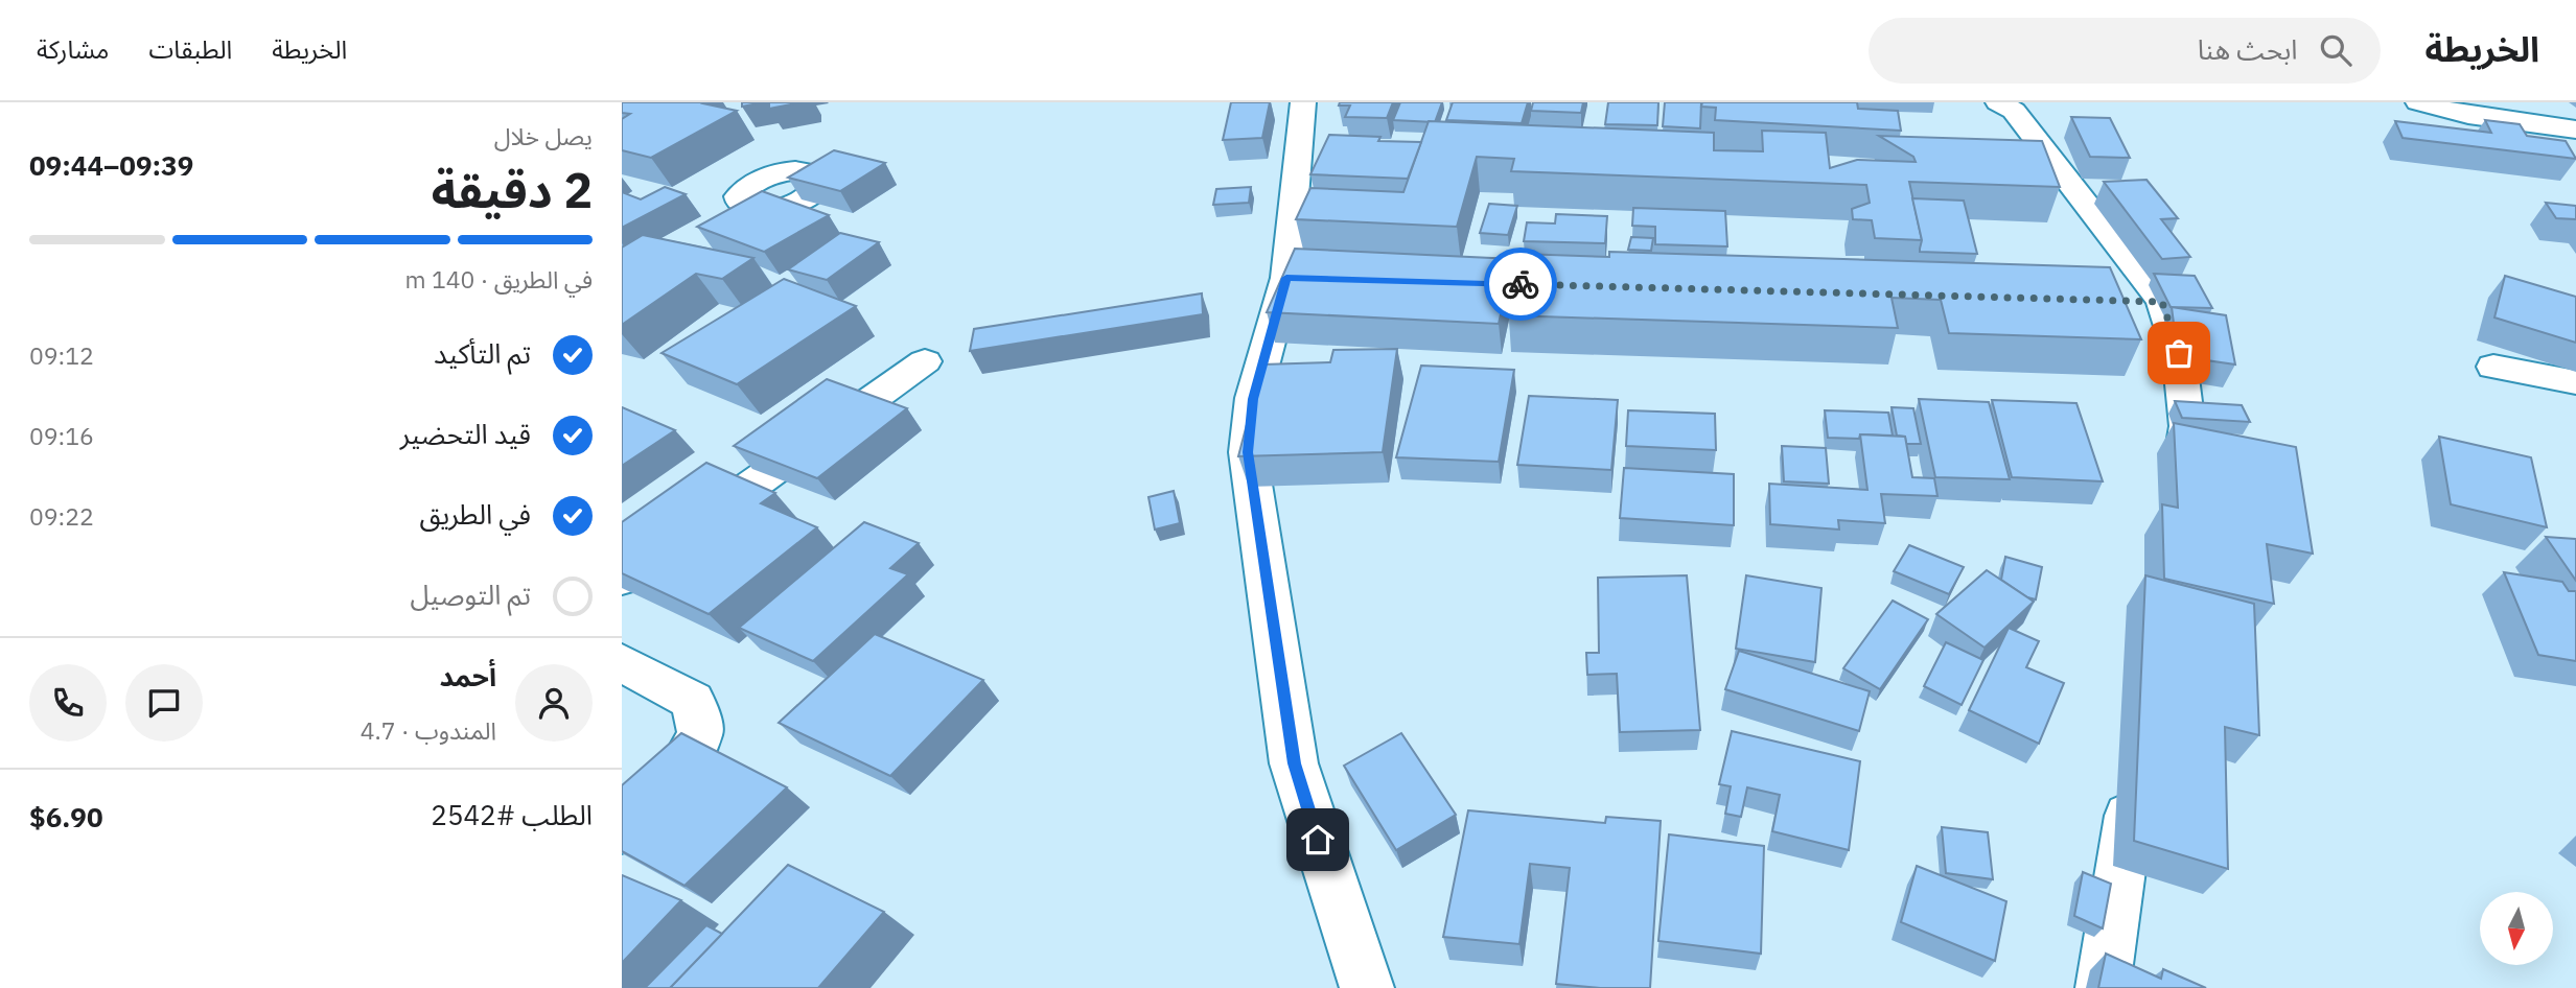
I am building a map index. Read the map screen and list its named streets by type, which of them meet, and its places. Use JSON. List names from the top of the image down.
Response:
{
  "north": "bottom",
  "page": {
    "header": "الخريطة",
    "search": "ابحث هنا",
    "nav": ["الخريطة", "الطبقات", "مشاركة"],
    "heading": ["2 دقيقة", "يصل خلال", "09:39–09:44"],
    "panel": [
      "أحمد",
      "المندوب · 4.7",
      "الطلب #2542",
      "$6.90"
    ],
    "bar": "في الطريق · 140 m",
    "list": [
      ["تم التأكيد", "09:12"],
      ["قيد التحضير", "09:16"],
      ["في الطريق", "09:22"],
      "تم التوصيل"
    ]
  }
}
